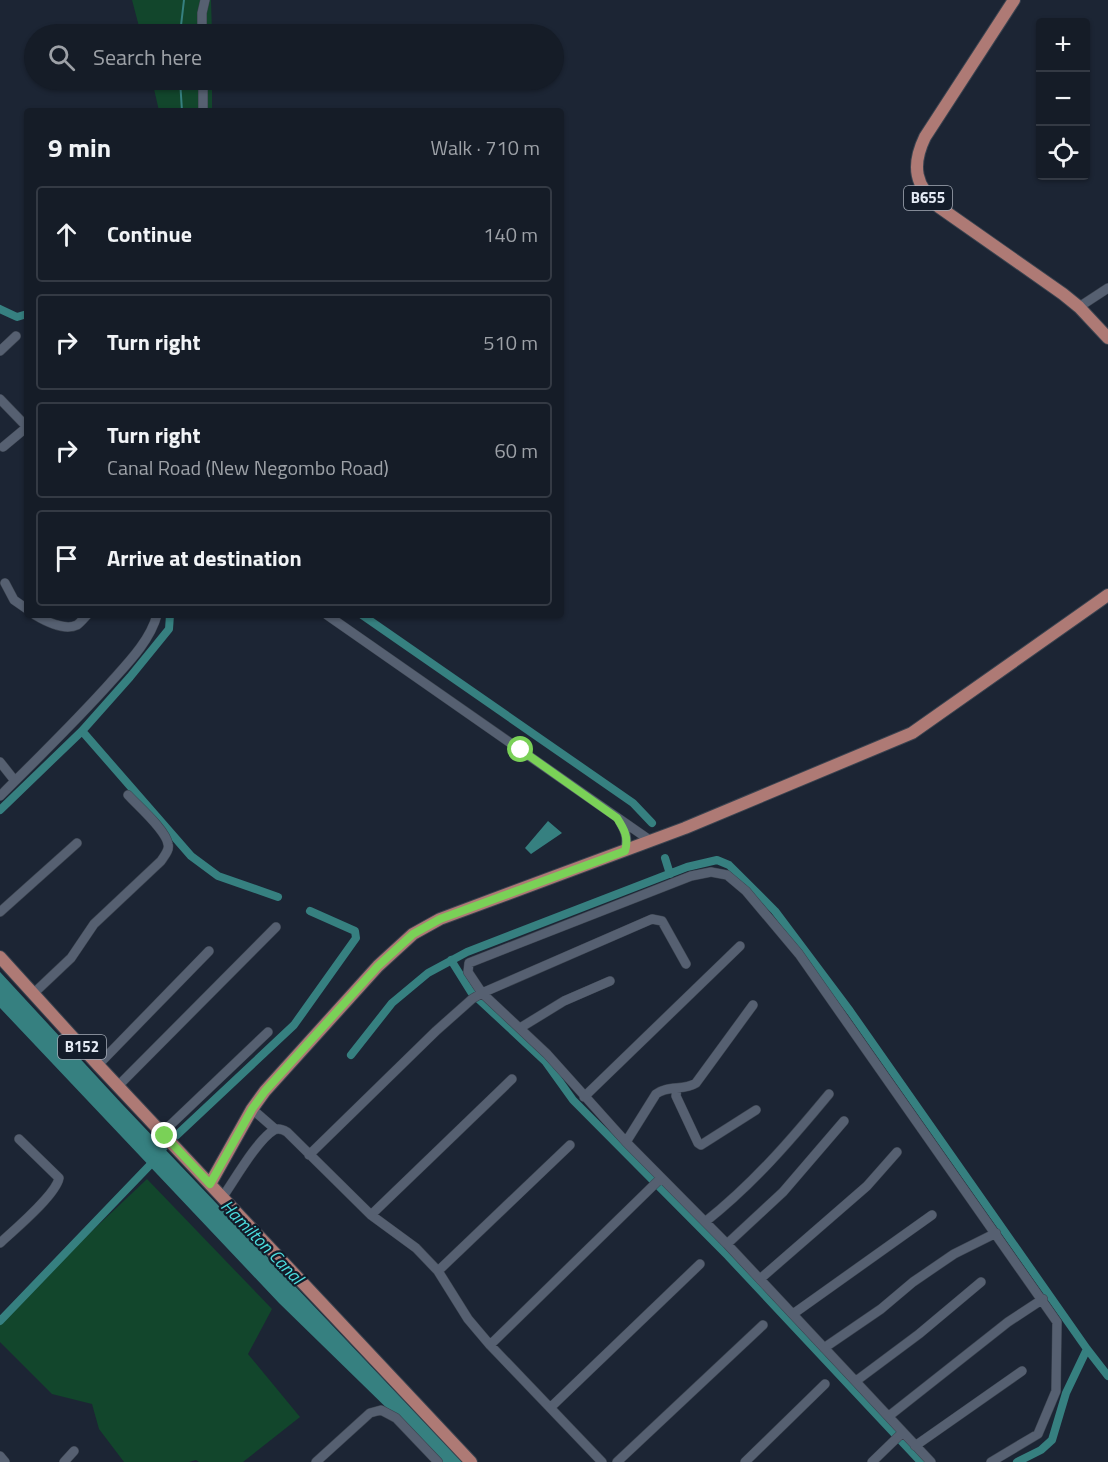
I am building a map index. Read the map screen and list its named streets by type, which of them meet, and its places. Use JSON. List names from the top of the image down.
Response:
{
  "streets": {
    "main road": ["B655", "B152"]
  },
  "water": ["Hamilton Canal"],
  "page": {
    "map_buttons": ["+", "−"],
    "search": "Search here",
    "heading": ["9 min", "Walk · 710 m"],
    "list": [
      ["Continue", "140 m"],
      ["Turn right", "510 m"],
      ["Turn right", "Canal Road (New Negombo Road)", "60 m"],
      "Arrive at destination"
    ]
  }
}
